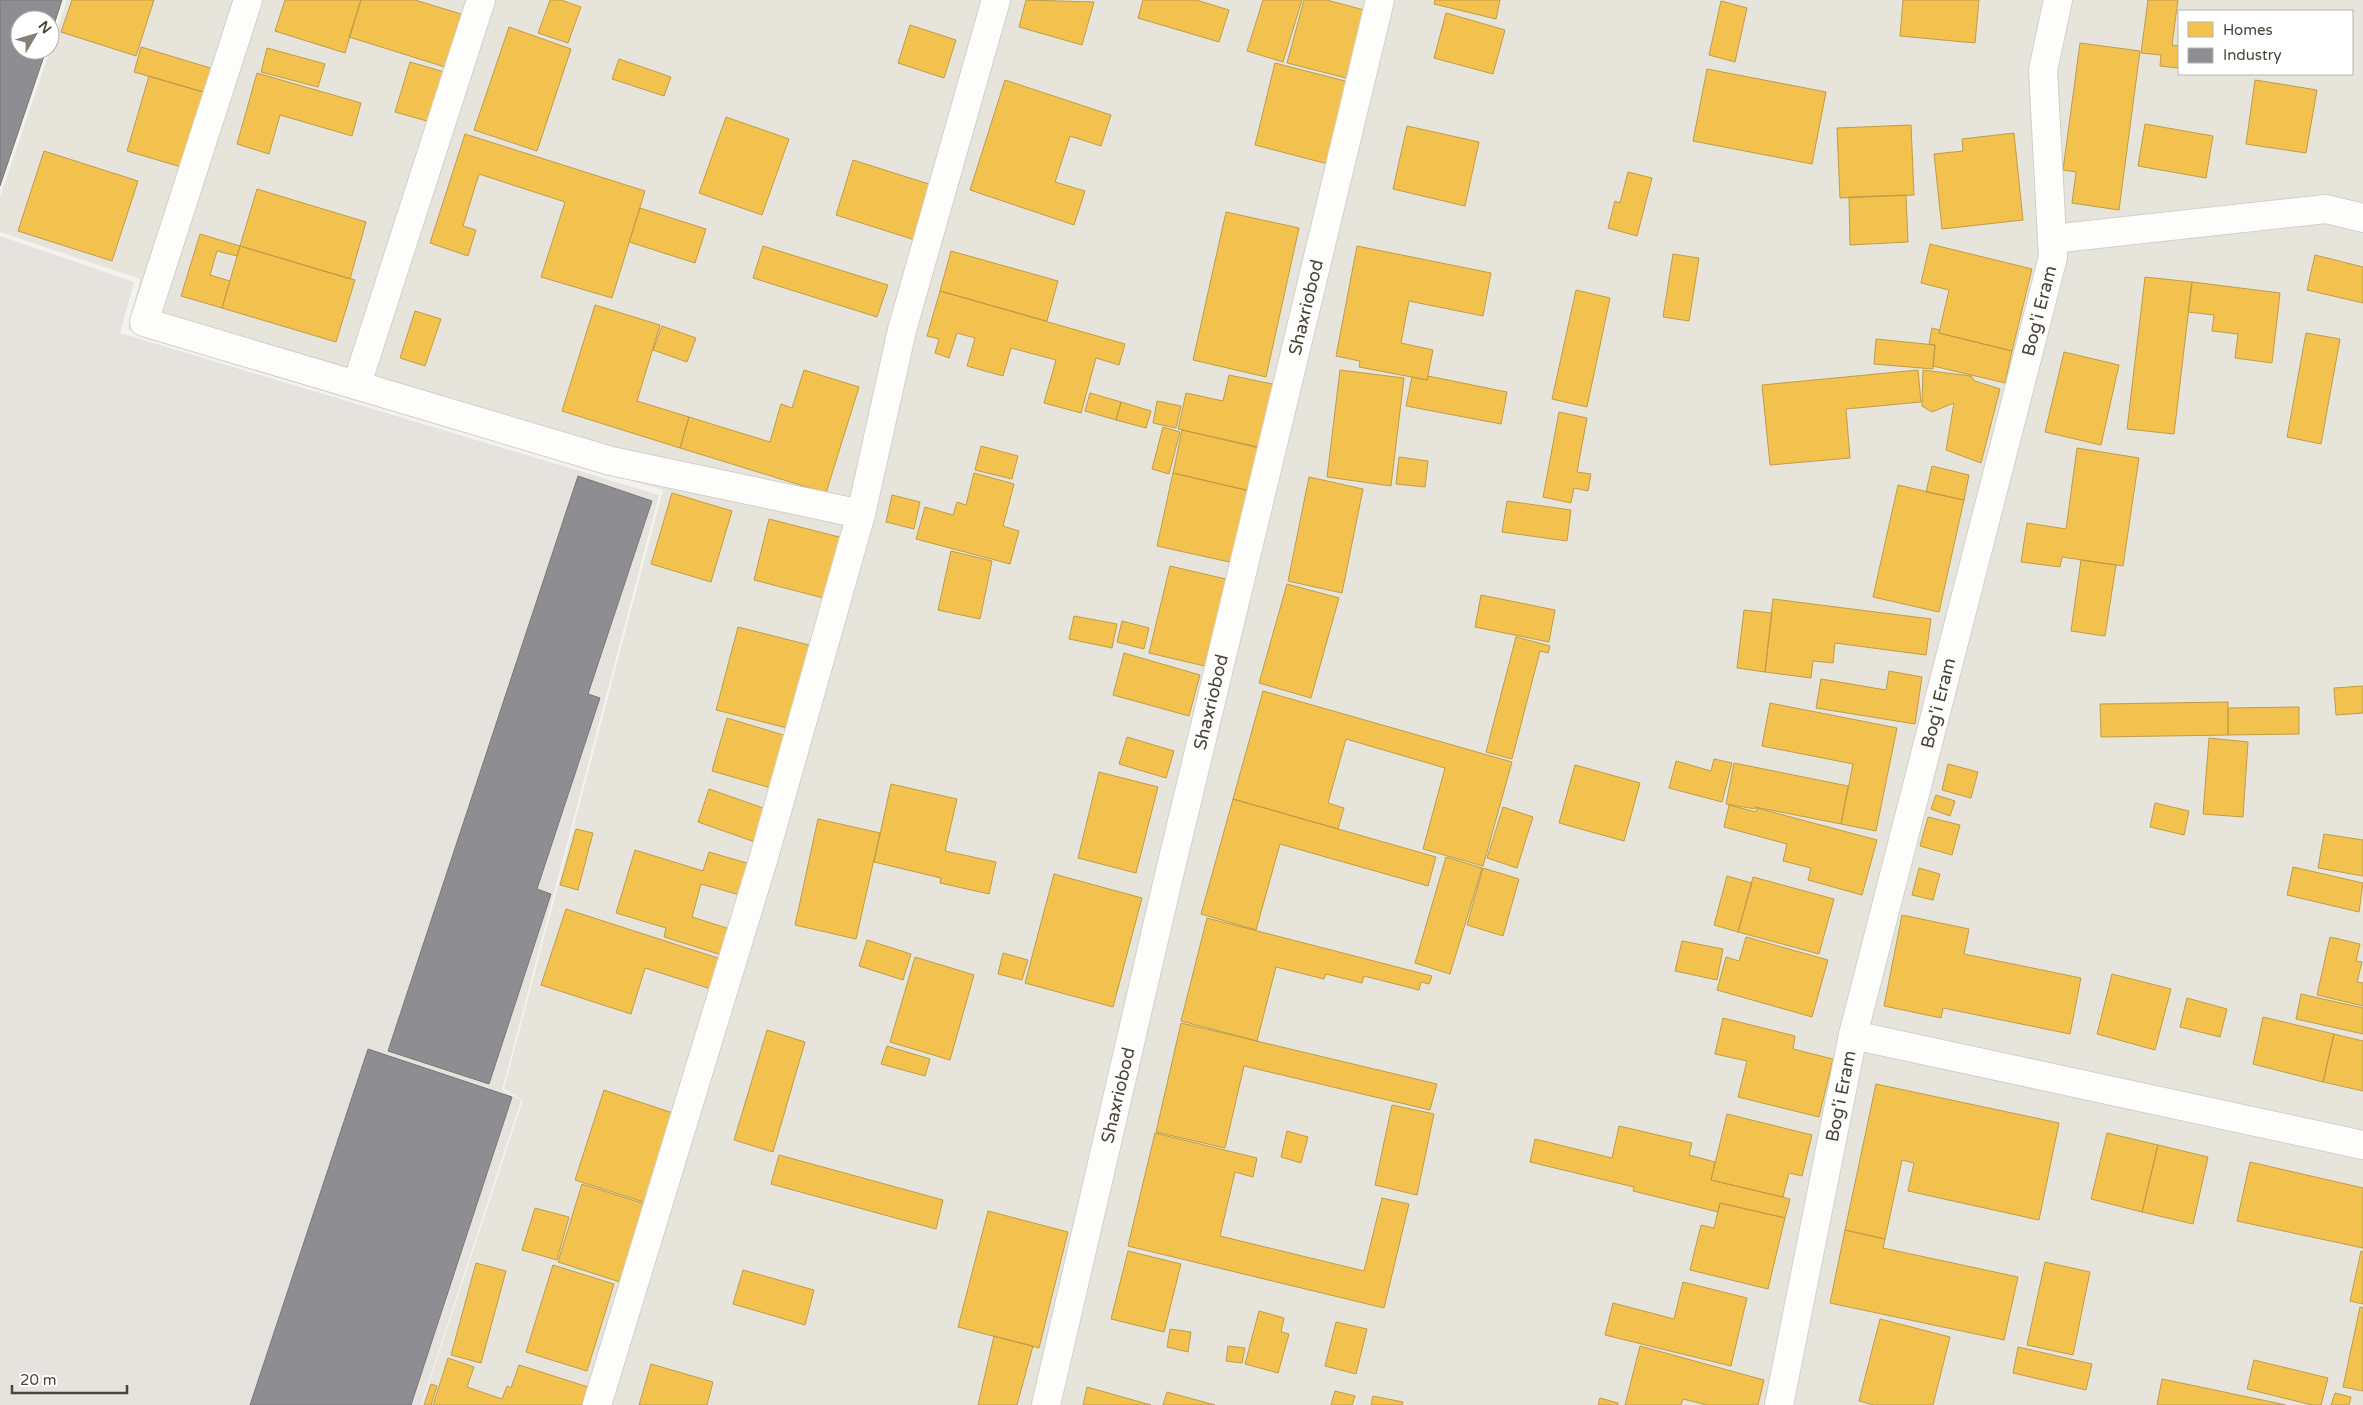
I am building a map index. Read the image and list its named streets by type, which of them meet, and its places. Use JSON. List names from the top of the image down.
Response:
{
  "streets": {
    "street": ["Shaxriobod", "Bog'i Eram"]
  },
  "legend": ["Homes", "Industry"],
  "scale_bar": "20 m",
  "north": "top right"
}
